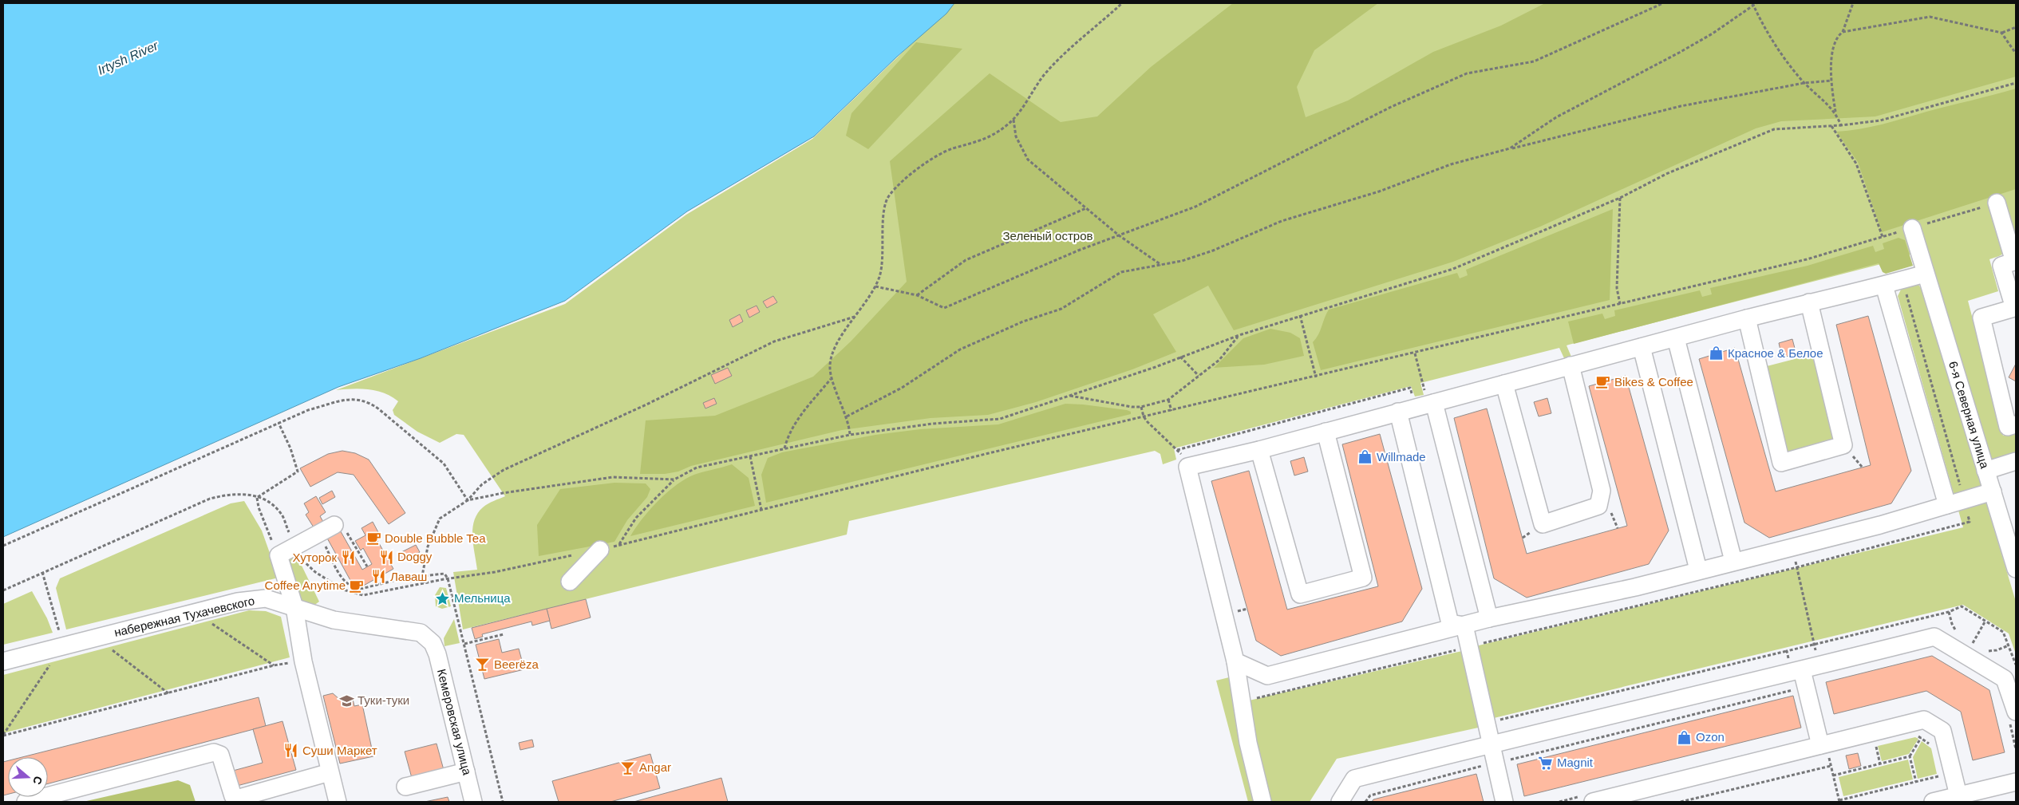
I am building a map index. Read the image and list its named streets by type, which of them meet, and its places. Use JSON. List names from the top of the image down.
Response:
{
  "streets": {
    "street": ["6-я Северная улица", "набережная Тухачевского", "Кемеровская улица"]
  },
  "crossings": [
    ["набережная Тухачевского", "Кемеровская улица"]
  ],
  "water": ["Irtysh River"],
  "parks": ["Зеленый остров"],
  "places": {
    "shop": ["Красное & Белое", "Willmade", "Ozon"],
    "cafe": ["Bikes & Coffee", "Double Bubble Tea", "Coffee Anytime"],
    "restaurant": [
      "Doggy",
      "Хуторок",
      "Лаваш",
      "Суши Маркет"
    ],
    "place": ["Мельница"],
    "bar": ["Beerëza", "Angar"],
    "school or university": ["Туки-туки"],
    "supermarket": ["Magnit"]
  },
  "north": "right"
}
